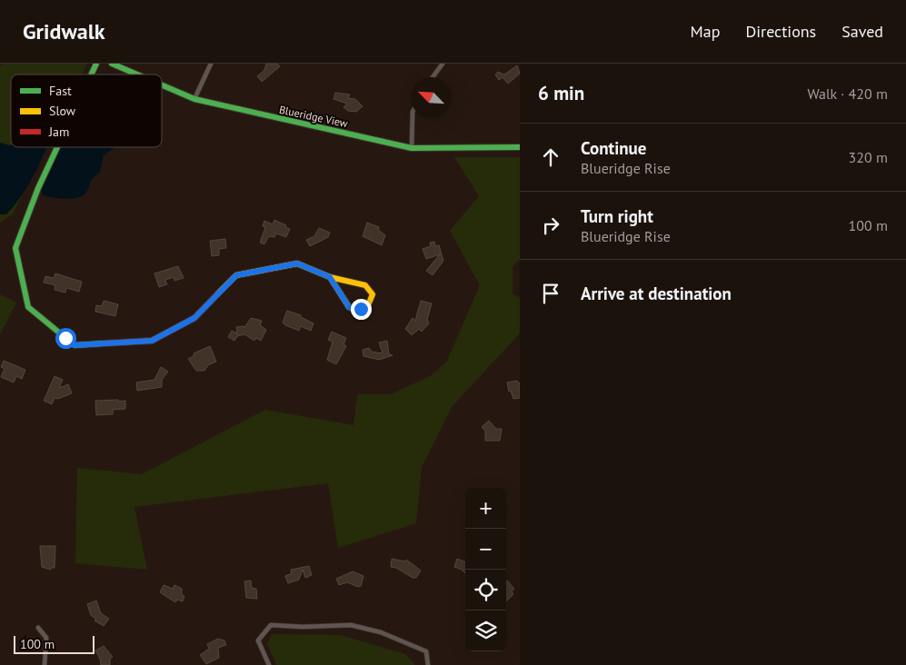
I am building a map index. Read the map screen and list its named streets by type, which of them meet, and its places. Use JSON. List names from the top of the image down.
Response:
{
  "streets": {
    "street": ["Blueridge View"]
  },
  "legend": ["Fast", "Slow", "Jam"],
  "scale_bar": "100 m",
  "north": "top left",
  "page": {
    "header": "Gridwalk",
    "nav": ["Map", "Directions", "Saved"],
    "heading": ["6 min", "Walk · 420 m"],
    "list": [
      ["Continue", "Blueridge Rise", "320 m"],
      ["Turn right", "Blueridge Rise", "100 m"],
      "Arrive at destination"
    ],
    "map_buttons": ["+", "−"],
    "scale": "100 m"
  }
}
